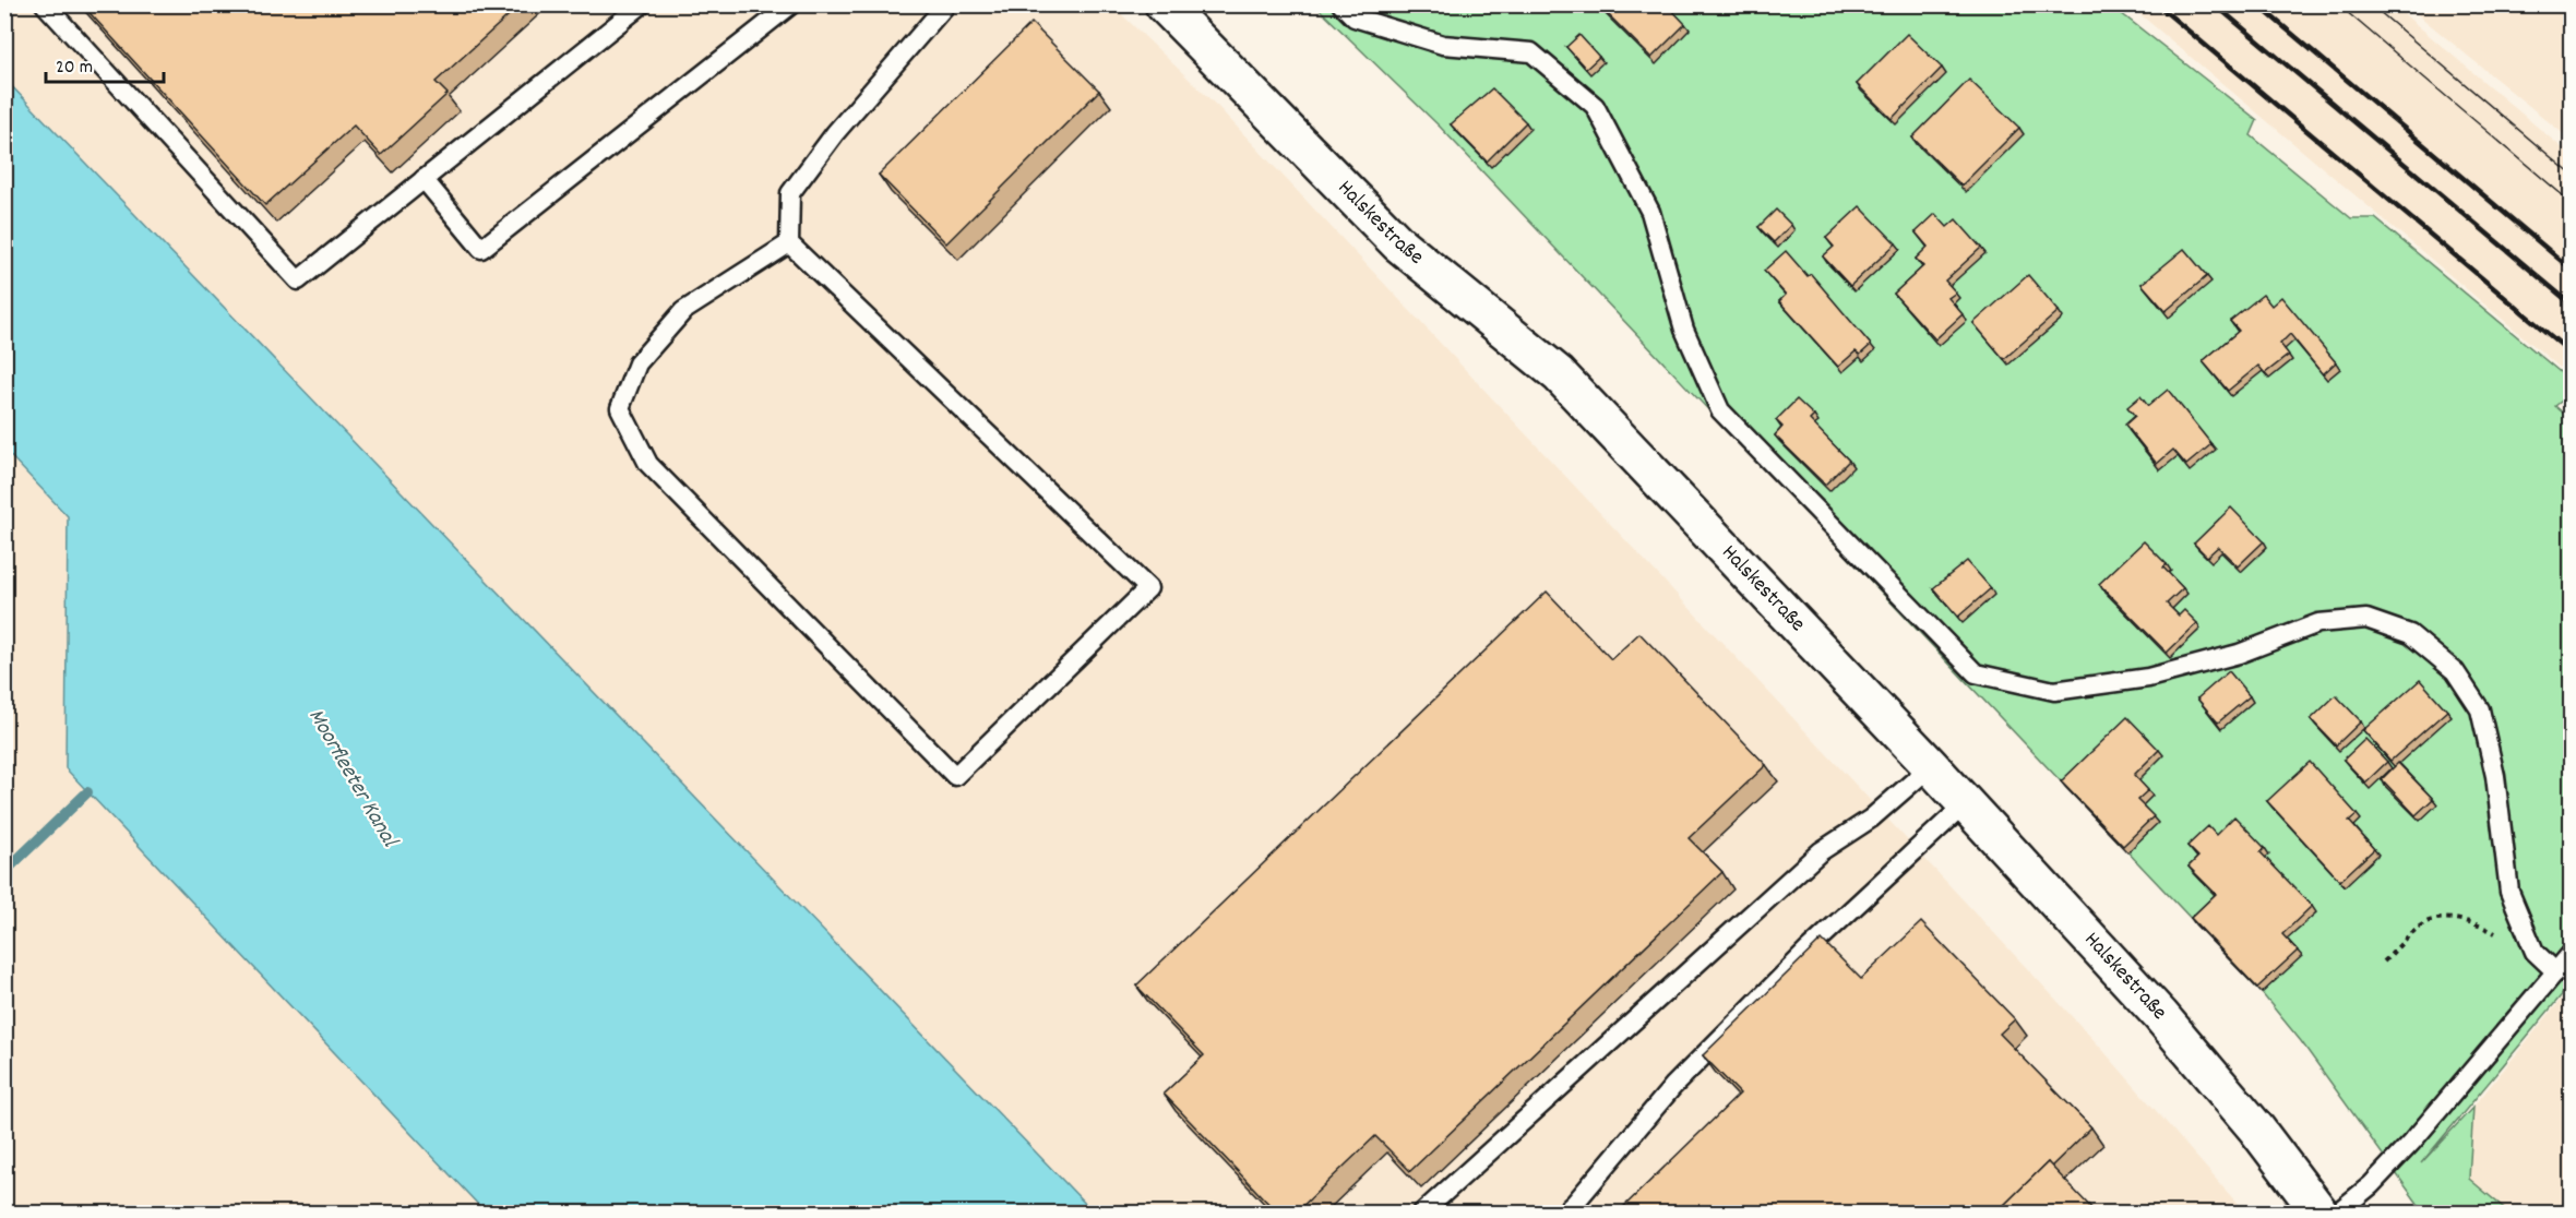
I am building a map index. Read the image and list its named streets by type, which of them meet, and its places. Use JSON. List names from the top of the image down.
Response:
{
  "streets": {
    "street": ["Halskestraße"]
  },
  "water": ["Moorfleeter Kanal"],
  "scale_bar": "20 m"
}
